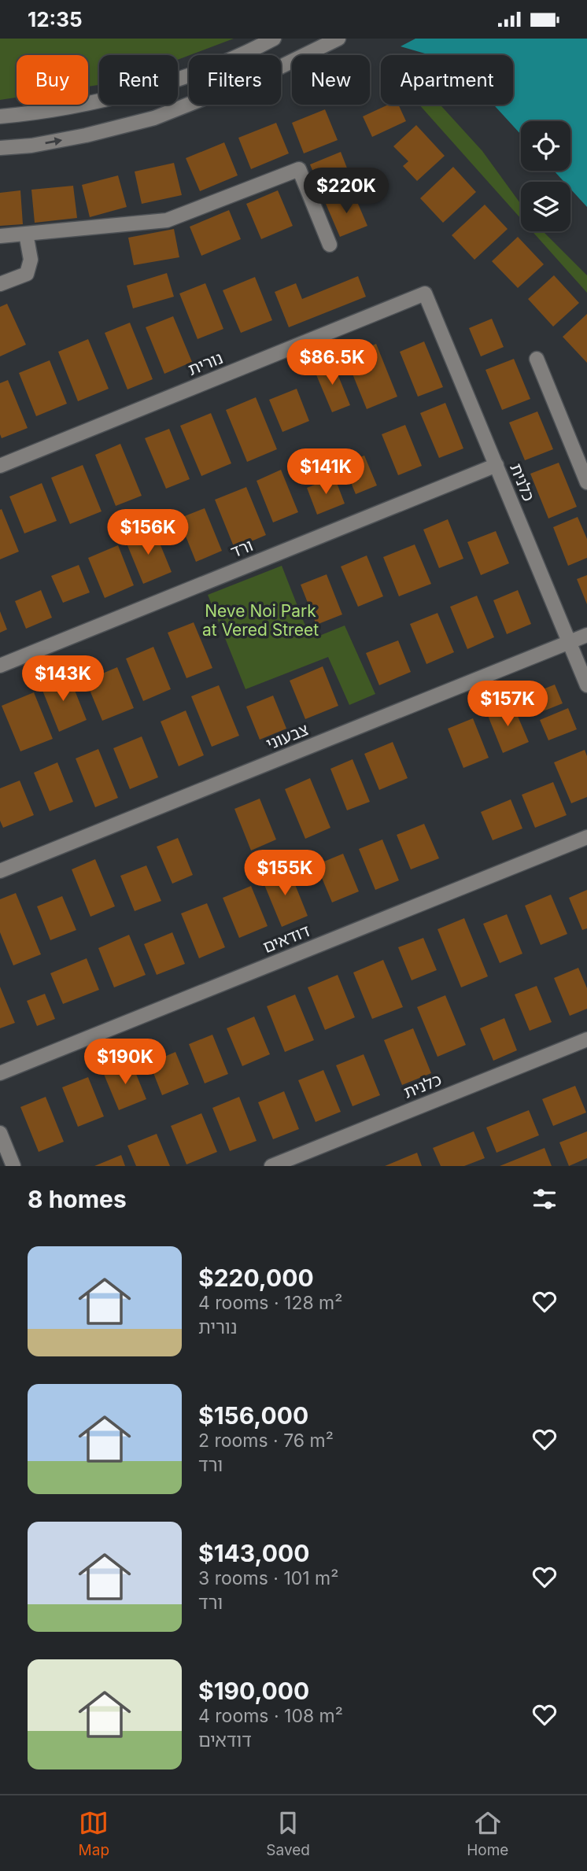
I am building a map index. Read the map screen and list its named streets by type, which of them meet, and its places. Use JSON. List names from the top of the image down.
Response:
{
  "streets": {
    "street": [
      "נורית",
      "כלנית",
      "ורד",
      "צבעוני",
      "דודאים"
    ]
  },
  "crossings": [
    ["נורית", "כלנית"],
    ["כלנית", "ורד"],
    ["כלנית", "צבעוני"]
  ],
  "parks": ["Neve Noi Park at Vered Street"],
  "page": {
    "status": "12:35",
    "chip": [
      "Buy",
      "Rent",
      "Filters",
      "New",
      "Apartment"
    ],
    "price": [
      "$220K",
      "$86.5K",
      "$141K",
      "$156K",
      "$143K",
      "$157K",
      "$155K",
      "$190K"
    ],
    "heading": "8 homes",
    "list": [
      {
        "name": "$220,000",
        "note": "4 rooms · 128 m² · נורית"
      },
      {
        "name": "$156,000",
        "note": "2 rooms · 76 m² · ורד"
      },
      {
        "name": "$143,000",
        "note": "3 rooms · 101 m² · ורד"
      },
      {
        "name": "$190,000",
        "note": "4 rooms · 108 m² · דודאים"
      }
    ],
    "tabs": ["Map", "Saved", "Home"]
  }
}
